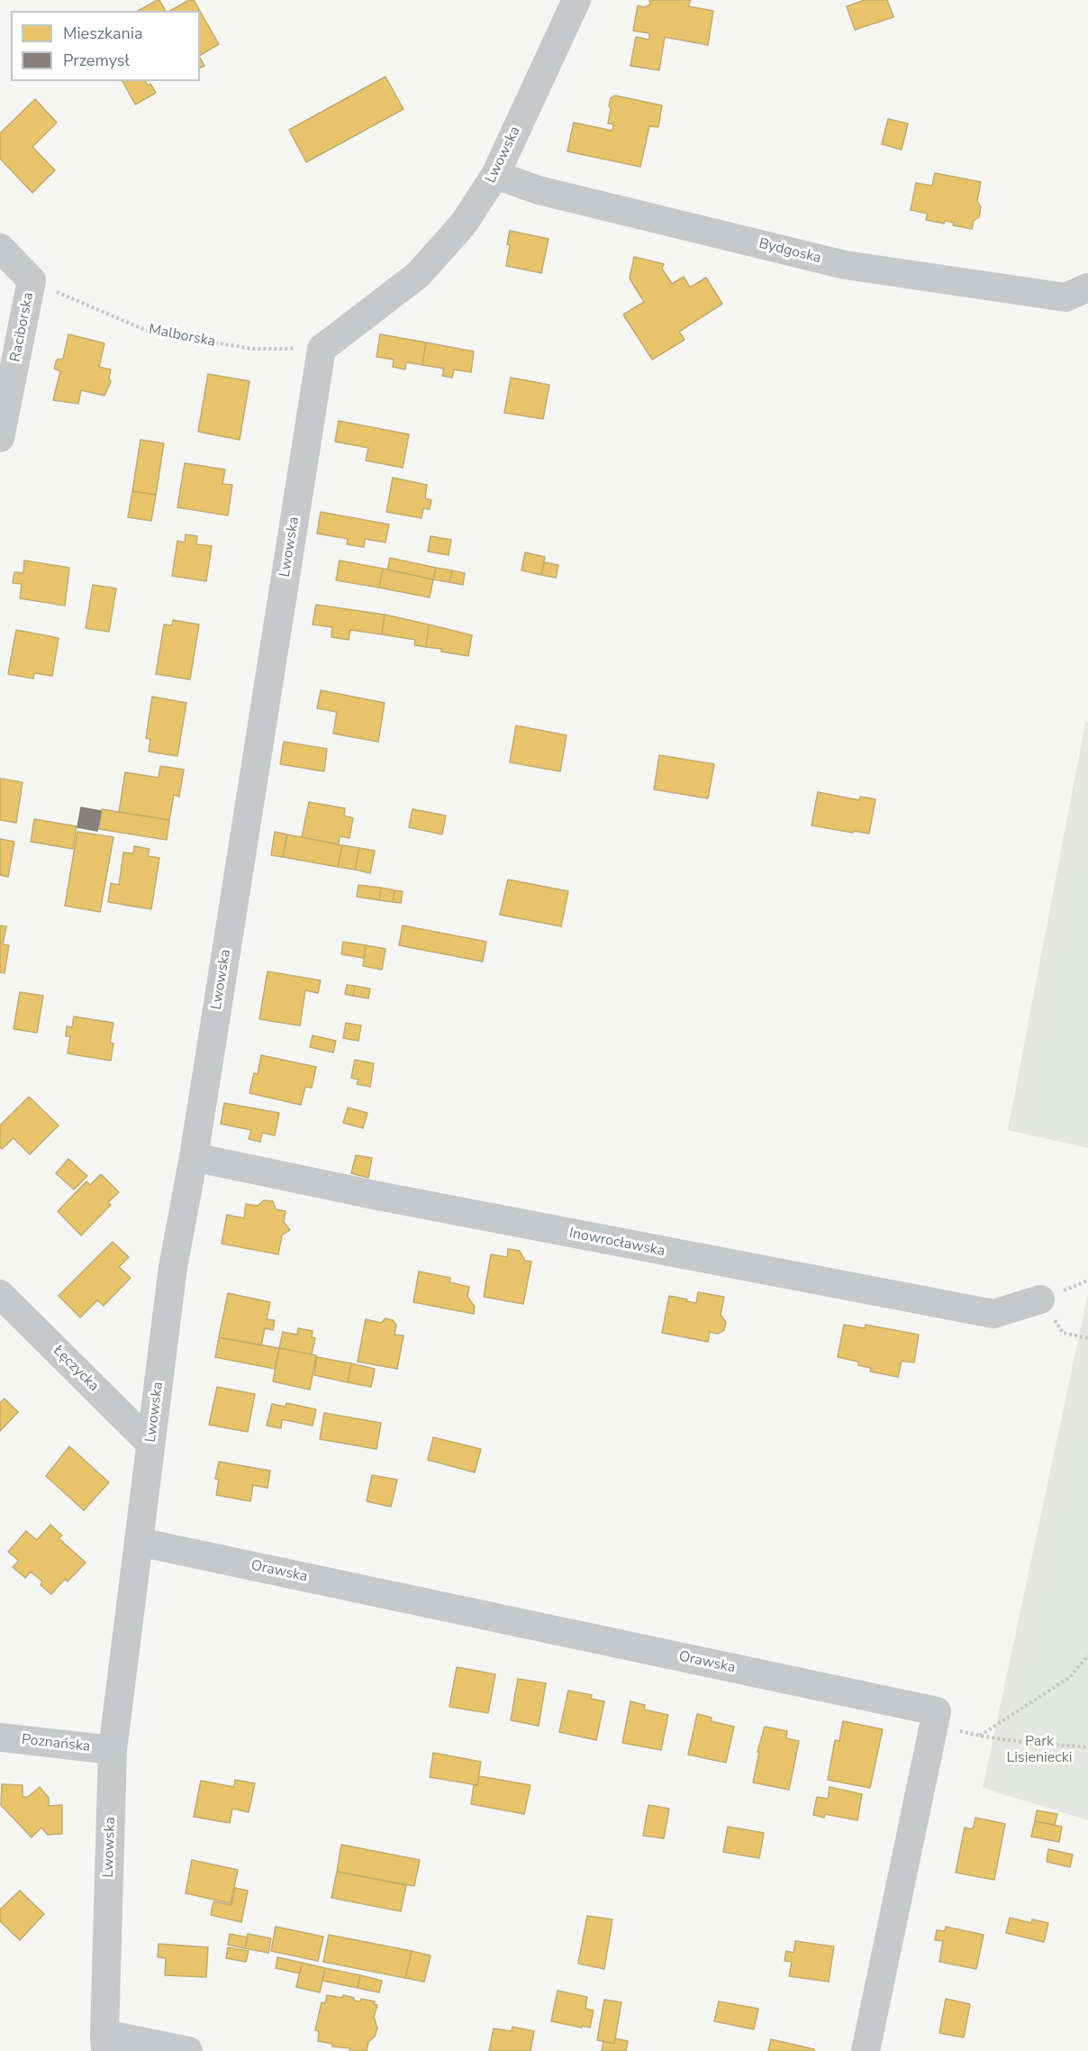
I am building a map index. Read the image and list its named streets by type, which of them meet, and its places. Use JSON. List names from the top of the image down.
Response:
{
  "streets": {
    "street": [
      "Lwowska",
      "Bydgoska",
      "Raciborska",
      "Inowrocławska",
      "Łęczycka",
      "Orawska",
      "Poznańska"
    ],
    "path": ["Malborska"]
  },
  "crossings": [
    ["Lwowska", "Bydgoska"],
    ["Lwowska", "Malborska"],
    ["Lwowska", "Inowrocławska"],
    ["Lwowska", "Łęczycka"],
    ["Lwowska", "Orawska"],
    ["Lwowska", "Poznańska"],
    ["Raciborska", "Malborska"]
  ],
  "parks": ["Park Lisieniecki"],
  "legend": ["Mieszkania", "Przemysł"]
}
